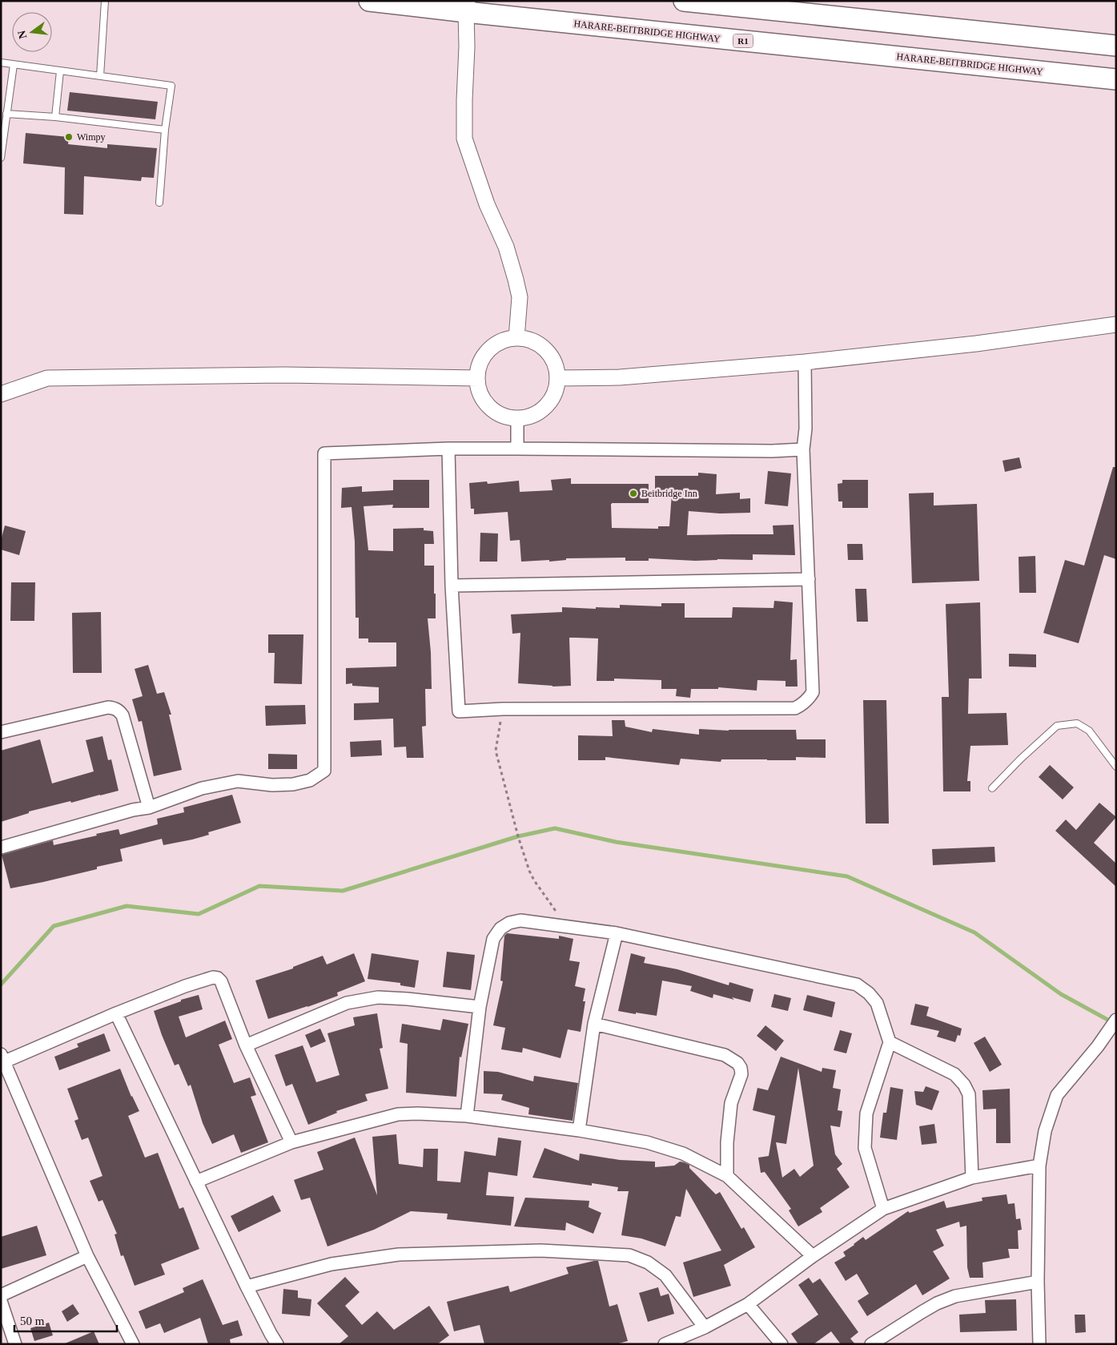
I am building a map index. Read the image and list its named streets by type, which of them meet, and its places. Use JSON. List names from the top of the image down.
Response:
{
  "streets": {
    "highway": ["HARARE-BEITBRIDGE HIGHWAY", "R1"]
  },
  "places": ["Wimpy", "Beitbridge Inn"],
  "scale_bar": "50 m",
  "north": "left"
}
